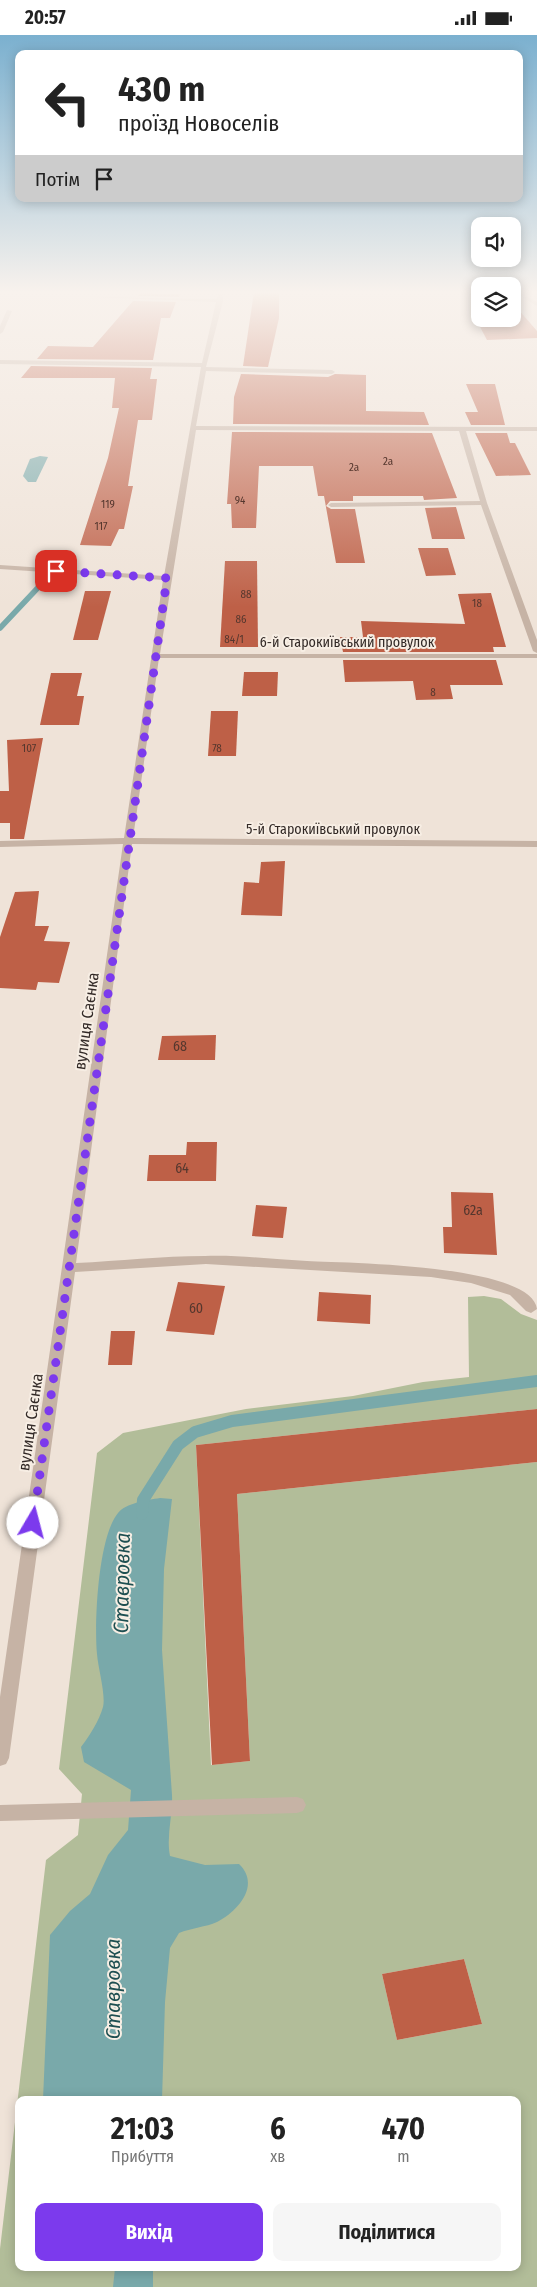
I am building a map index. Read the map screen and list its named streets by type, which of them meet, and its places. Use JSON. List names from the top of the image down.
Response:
{
  "streets": {
    "street": ["6-й Старокиївський провулок", "5-й Старокиївський провулок", "вулиця Саєнка"]
  },
  "crossings": [
    ["6-й Старокиївський провулок", "вулиця Саєнка"],
    ["5-й Старокиївський провулок", "вулиця Саєнка"]
  ],
  "water": ["Ставровка"],
  "house_numbers": [
    "2а",
    "2а",
    "94",
    "119",
    "117",
    "88",
    "18",
    "86",
    "84/1",
    "8",
    "107",
    "78",
    "68",
    "64",
    "62а",
    "60"
  ],
  "page": {
    "status": "20:57",
    "turn": ["430 m", "проїзд Новоселів"],
    "then": "Потім",
    "eta": [
      "21:03",
      "Прибуття",
      "6",
      "хв",
      "470",
      "m"
    ],
    "buttons": ["Вихід", "Поділитися"]
  }
}
